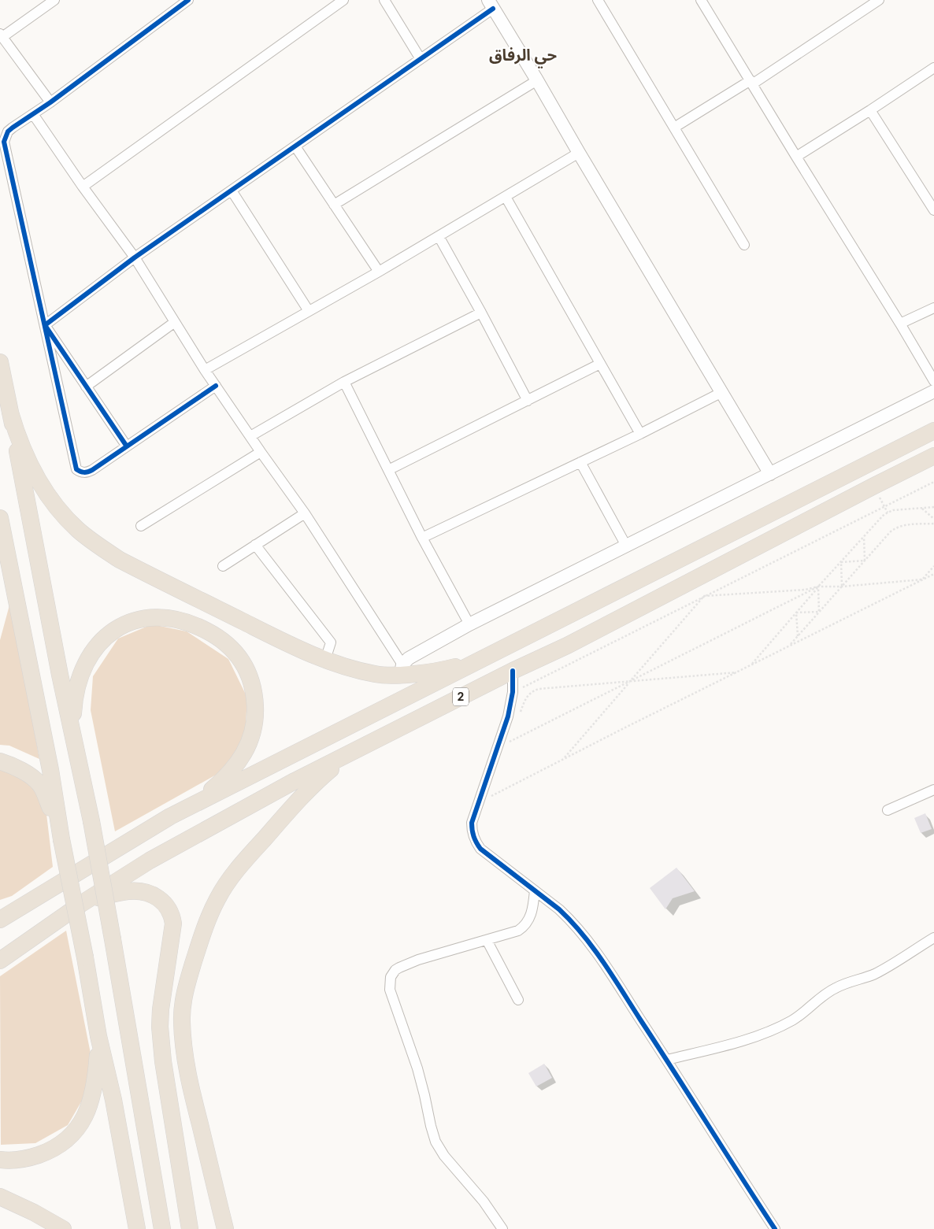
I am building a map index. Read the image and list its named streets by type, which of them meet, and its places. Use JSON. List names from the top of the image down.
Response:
{
  "streets": {
    "highway": ["2"]
  },
  "districts": ["حي الرفاق"]
}
